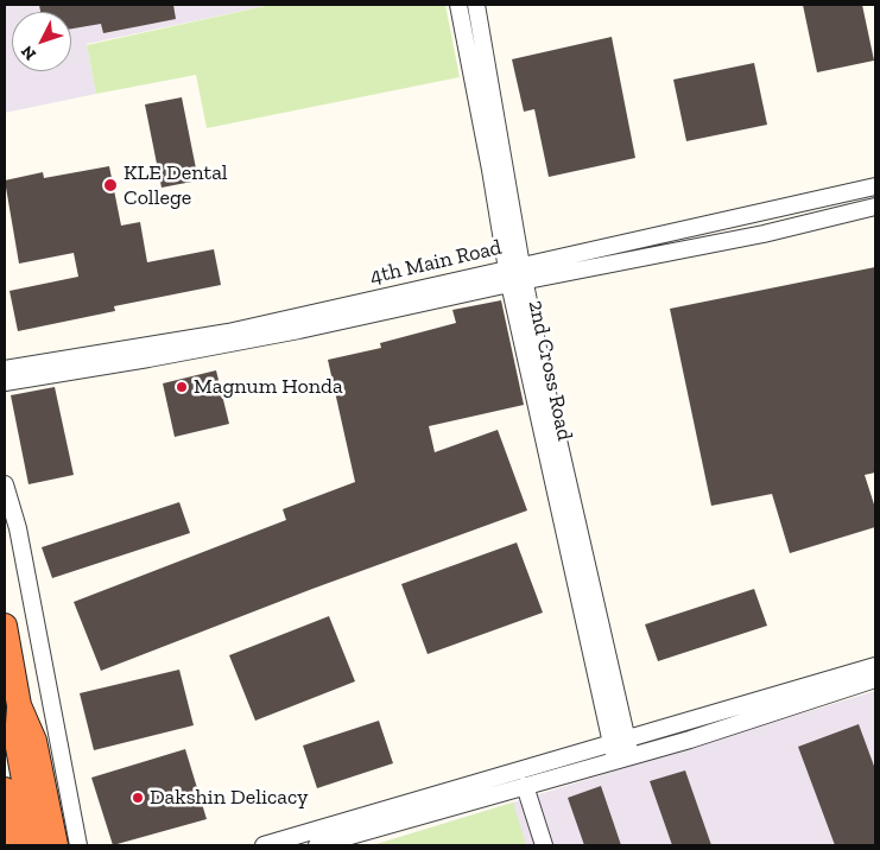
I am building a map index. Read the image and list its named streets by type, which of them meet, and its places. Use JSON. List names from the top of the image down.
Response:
{
  "streets": {
    "street": ["4th Main Road", "2nd Cross Road"]
  },
  "crossings": [
    ["4th Main Road", "2nd Cross Road"]
  ],
  "places": ["KLE Dental College", "Magnum Honda", "Dakshin Delicacy"],
  "north": "bottom left"
}
